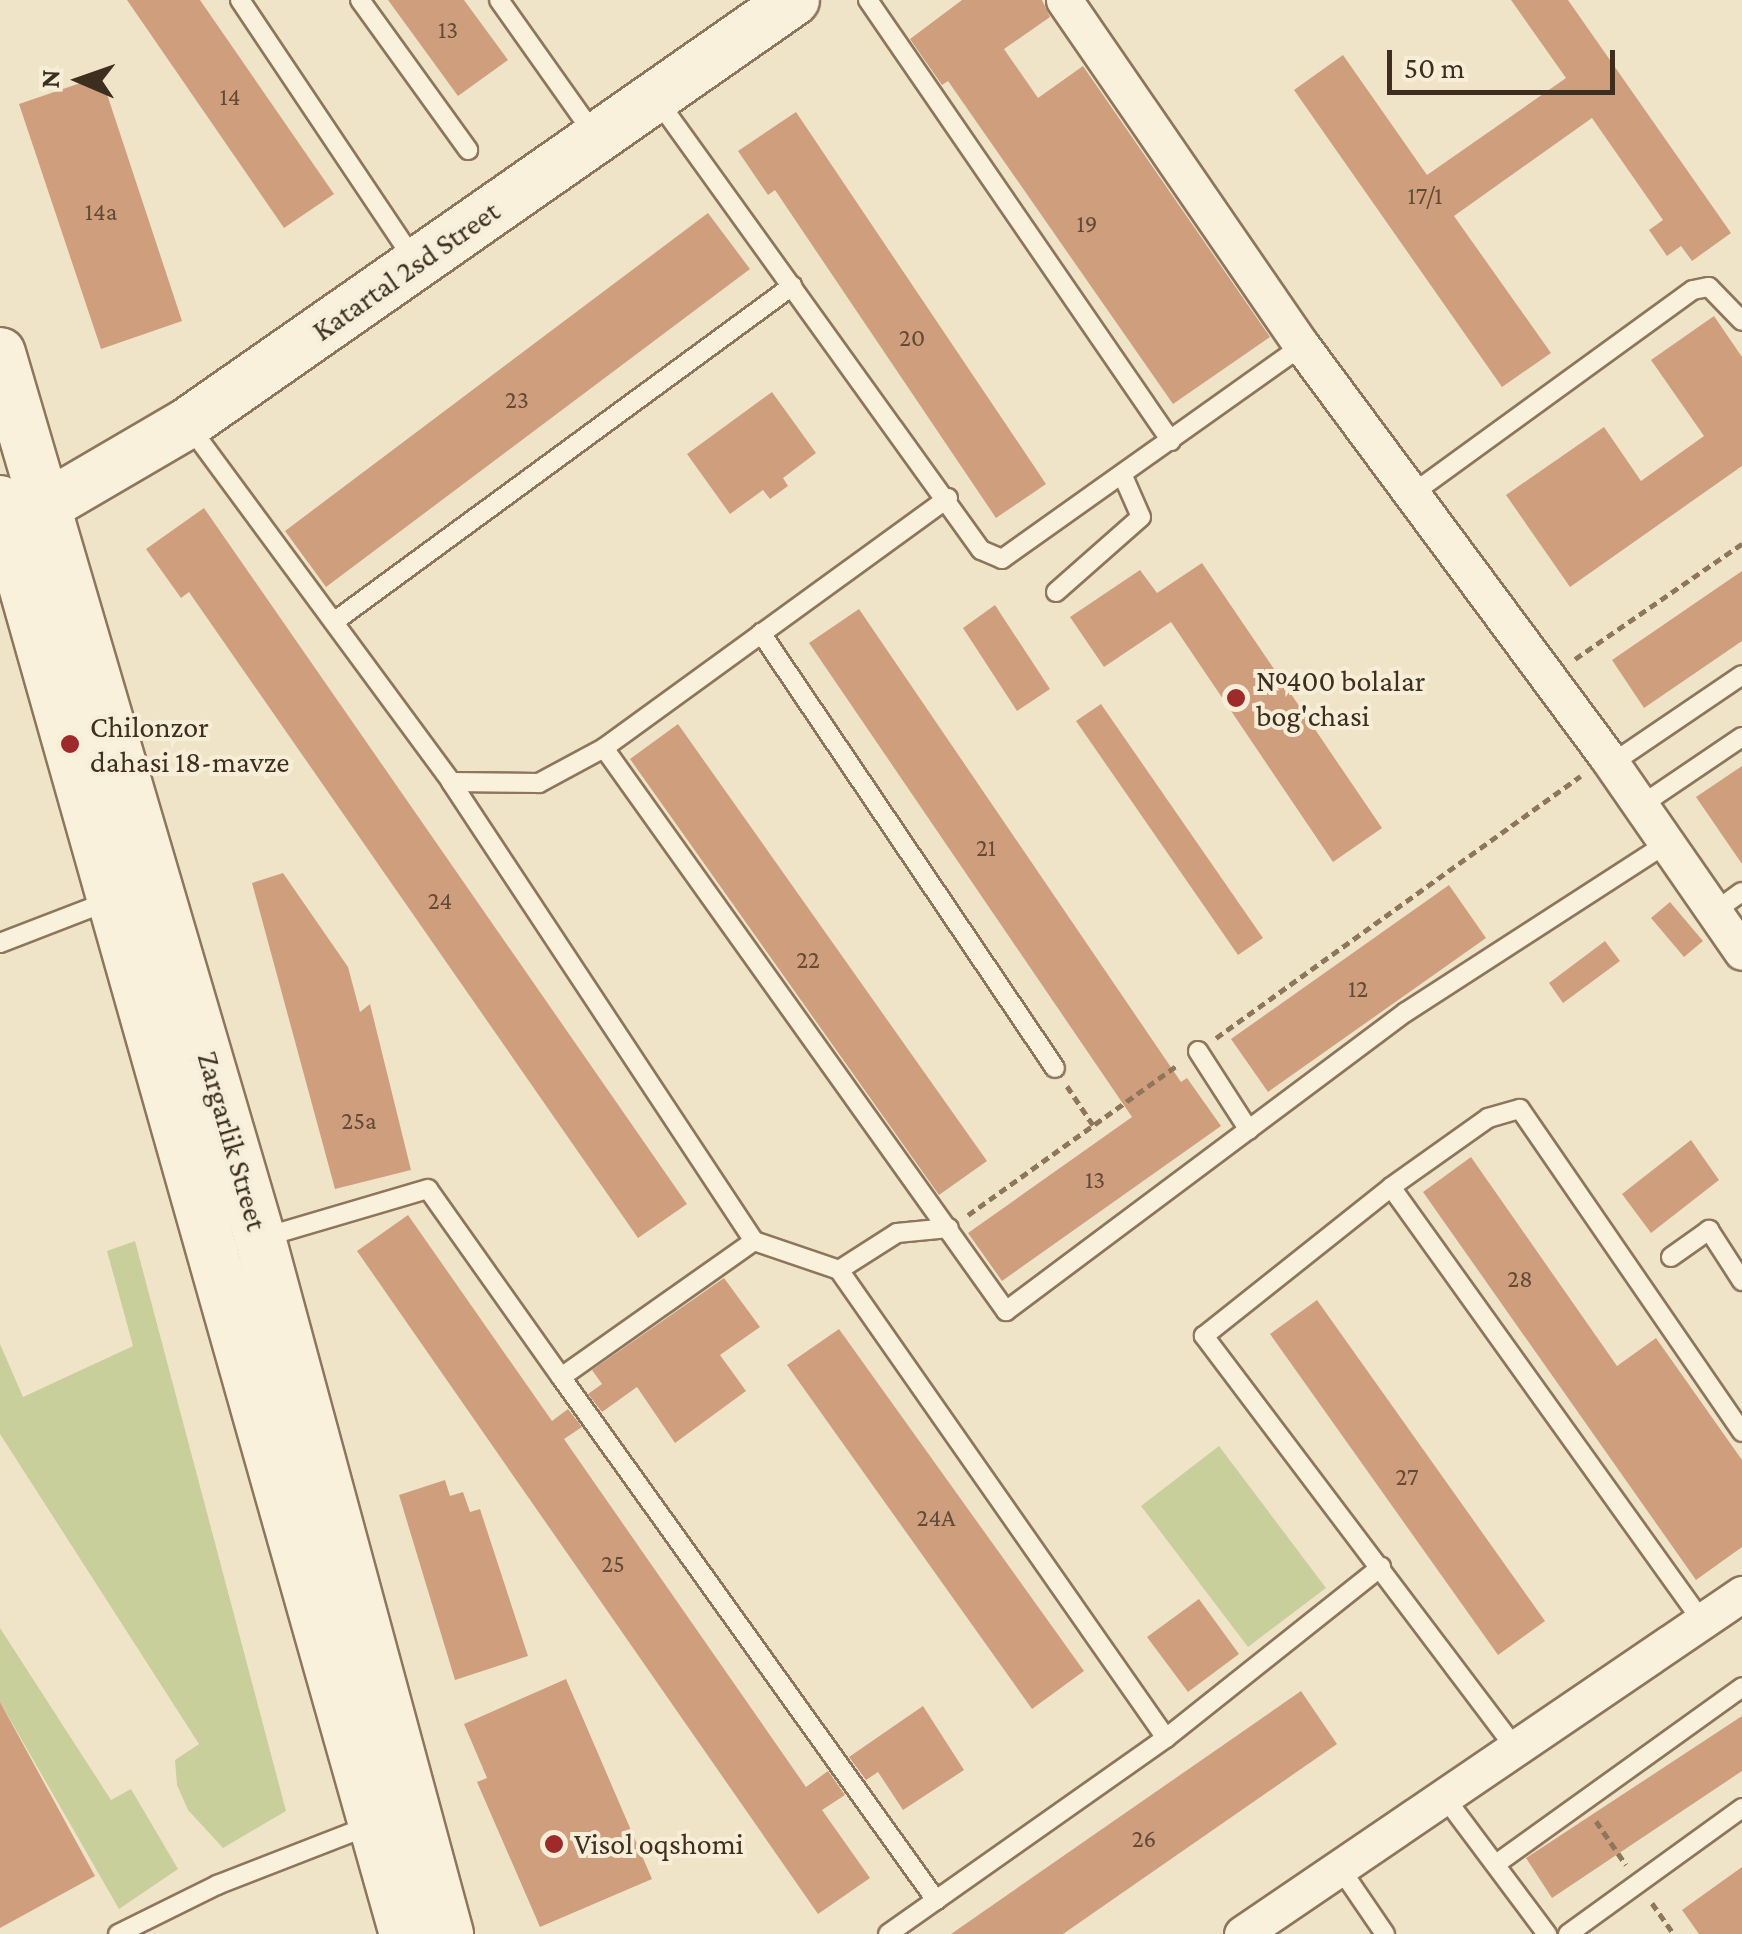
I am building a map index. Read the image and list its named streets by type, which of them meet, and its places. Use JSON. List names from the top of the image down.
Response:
{
  "streets": {
    "main road": ["Katartal 2sd Street", "Zargarlik Street"]
  },
  "crossings": [
    ["Katartal 2sd Street", "Zargarlik Street"]
  ],
  "places": ["№400 bolalar bog'chasi", "Chilonzor dahasi 18-mavze", "Visol oqshomi"],
  "house_numbers": [
    "13",
    "14",
    "17/1",
    "14a",
    "19",
    "20",
    "23",
    "21",
    "24",
    "22",
    "12",
    "25a",
    "13",
    "28",
    "27",
    "24A",
    "25",
    "26"
  ],
  "scale_bar": "50 m",
  "north": "left"
}
